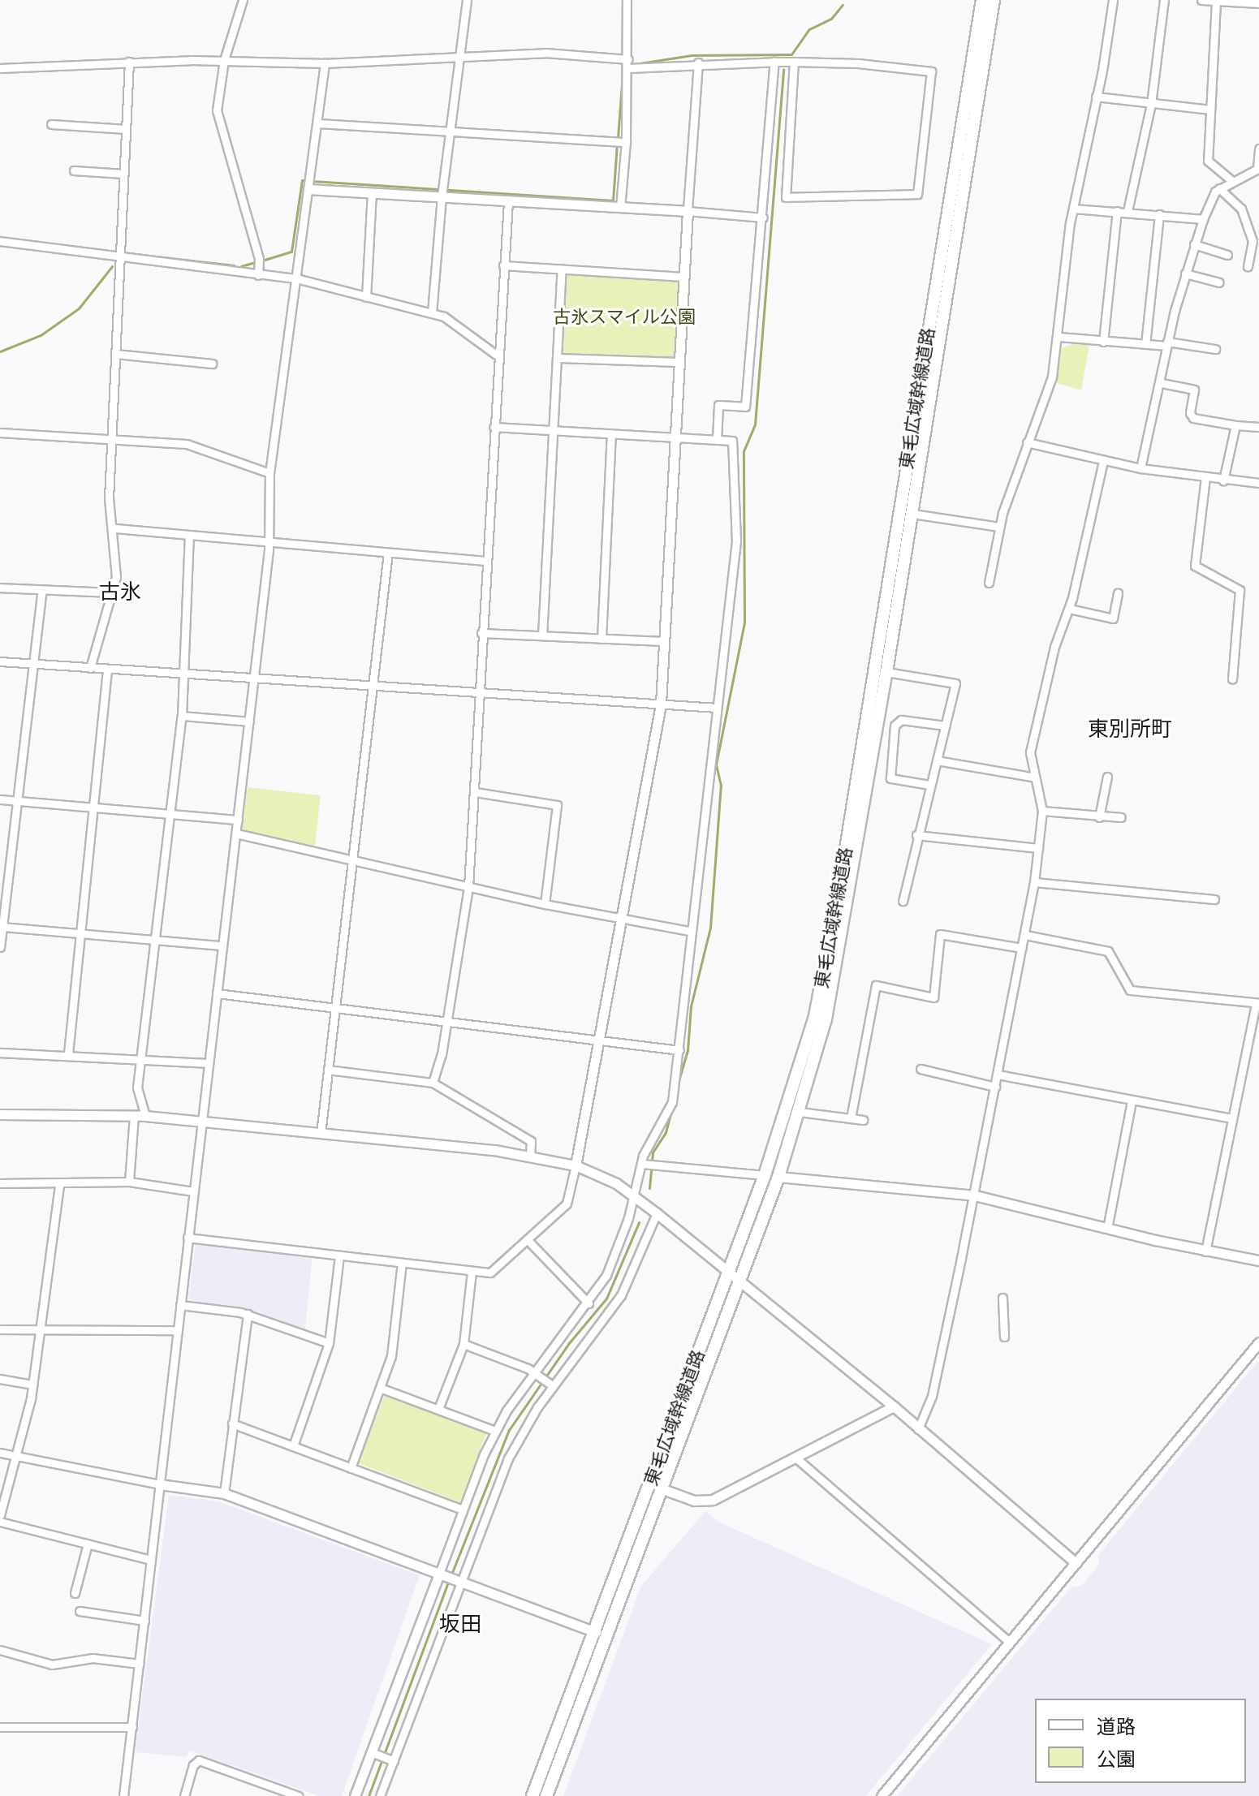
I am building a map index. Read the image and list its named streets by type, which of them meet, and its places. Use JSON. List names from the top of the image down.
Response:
{
  "streets": {
    "highway": ["東毛広域幹線道路"]
  },
  "districts": ["古氷", "東別所町", "坂田"],
  "parks": ["古氷スマイル公園"],
  "legend": ["道路", "公園"]
}
